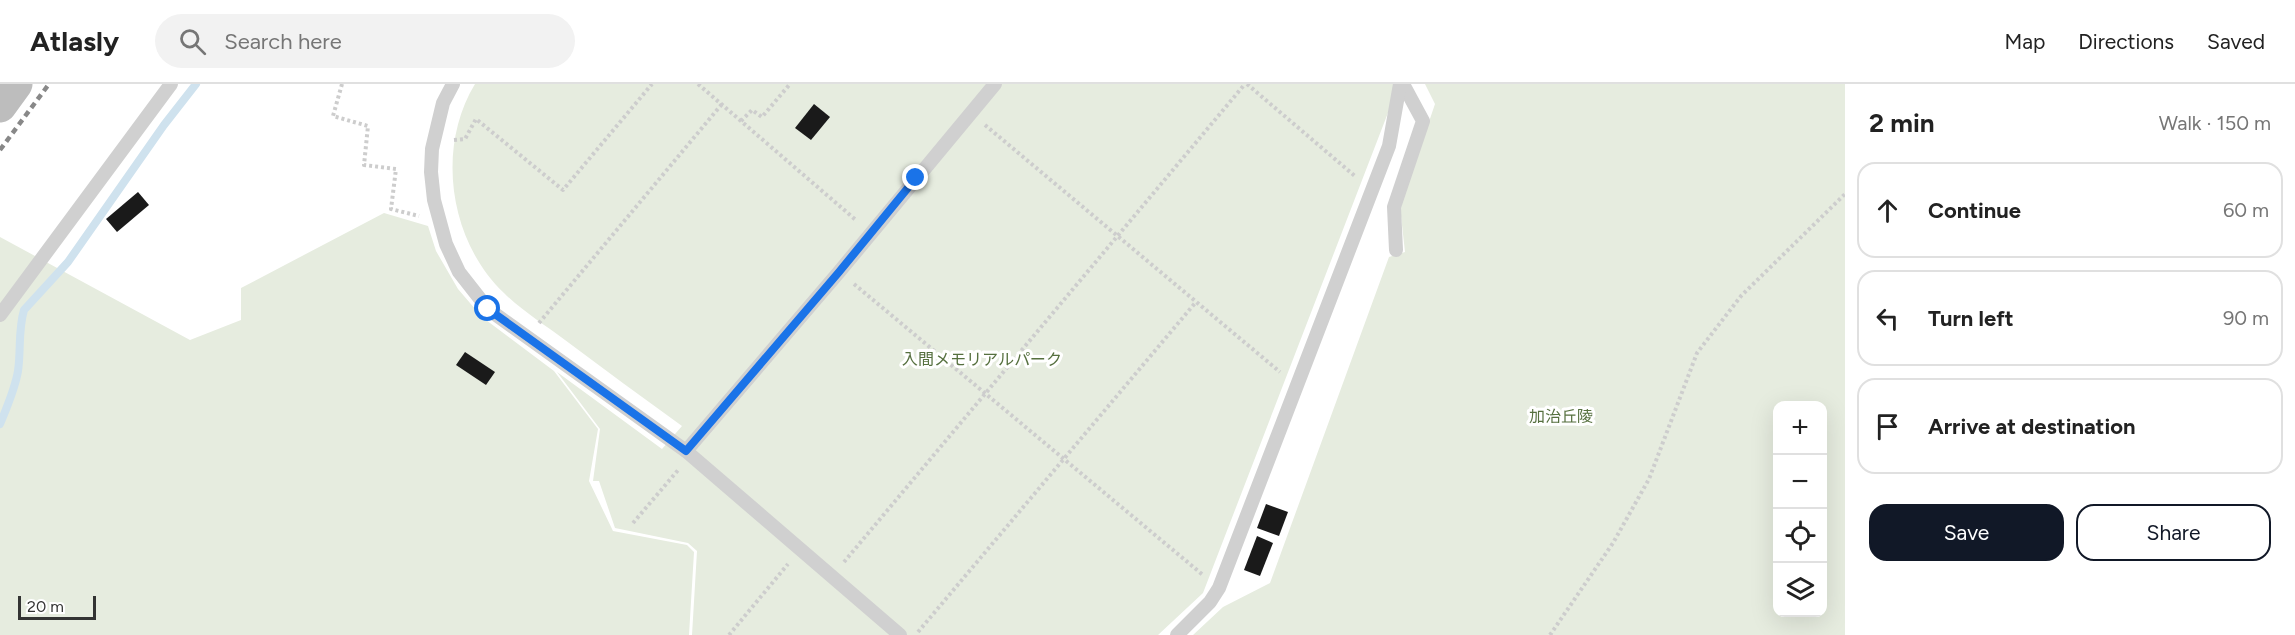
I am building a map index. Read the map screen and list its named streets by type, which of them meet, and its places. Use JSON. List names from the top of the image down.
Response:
{
  "parks": ["入間メモリアルパーク", "加治丘陵"],
  "scale_bar": "20 m",
  "page": {
    "header": "Atlasly",
    "search": "Search here",
    "nav": ["Map", "Directions", "Saved"],
    "heading": ["2 min", "Walk · 150 m"],
    "list": [
      ["Continue", "60 m"],
      ["Turn left", "90 m"],
      "Arrive at destination"
    ],
    "map_buttons": ["+", "−"],
    "buttons": ["Save", "Share"],
    "scale": "20 m"
  }
}
